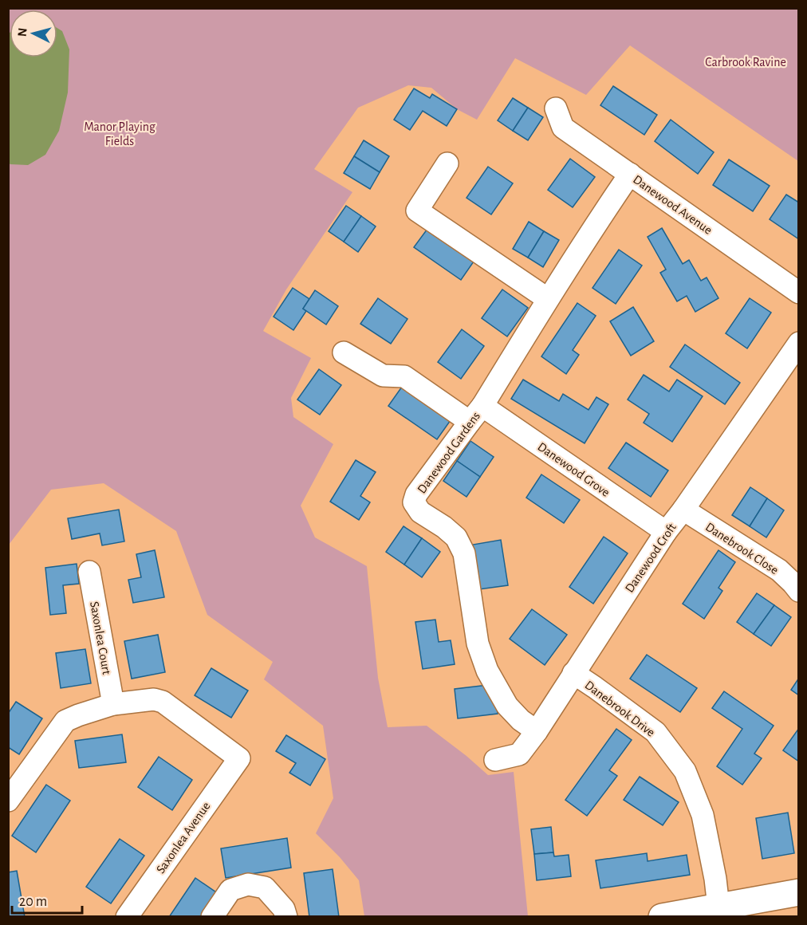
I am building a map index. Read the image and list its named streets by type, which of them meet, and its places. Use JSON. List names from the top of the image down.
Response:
{
  "streets": {
    "street": [
      "Danewood Avenue",
      "Danewood Gardens",
      "Danewood Grove",
      "Danebrook Close",
      "Danewood Croft",
      "Saxonlea Court",
      "Danebrook Drive",
      "Saxonlea Avenue"
    ]
  },
  "crossings": [
    ["Danewood Avenue", "Danewood Gardens"],
    ["Danewood Gardens", "Danewood Grove"],
    ["Danewood Gardens", "Danewood Croft"],
    ["Danewood Grove", "Danewood Croft"],
    ["Danebrook Close", "Danewood Croft"],
    ["Danewood Croft", "Danebrook Drive"],
    ["Saxonlea Court", "Saxonlea Avenue"]
  ],
  "parks": ["Carbrook Ravine", "Manor Playing Fields"],
  "scale_bar": "20 m",
  "north": "left"
}
